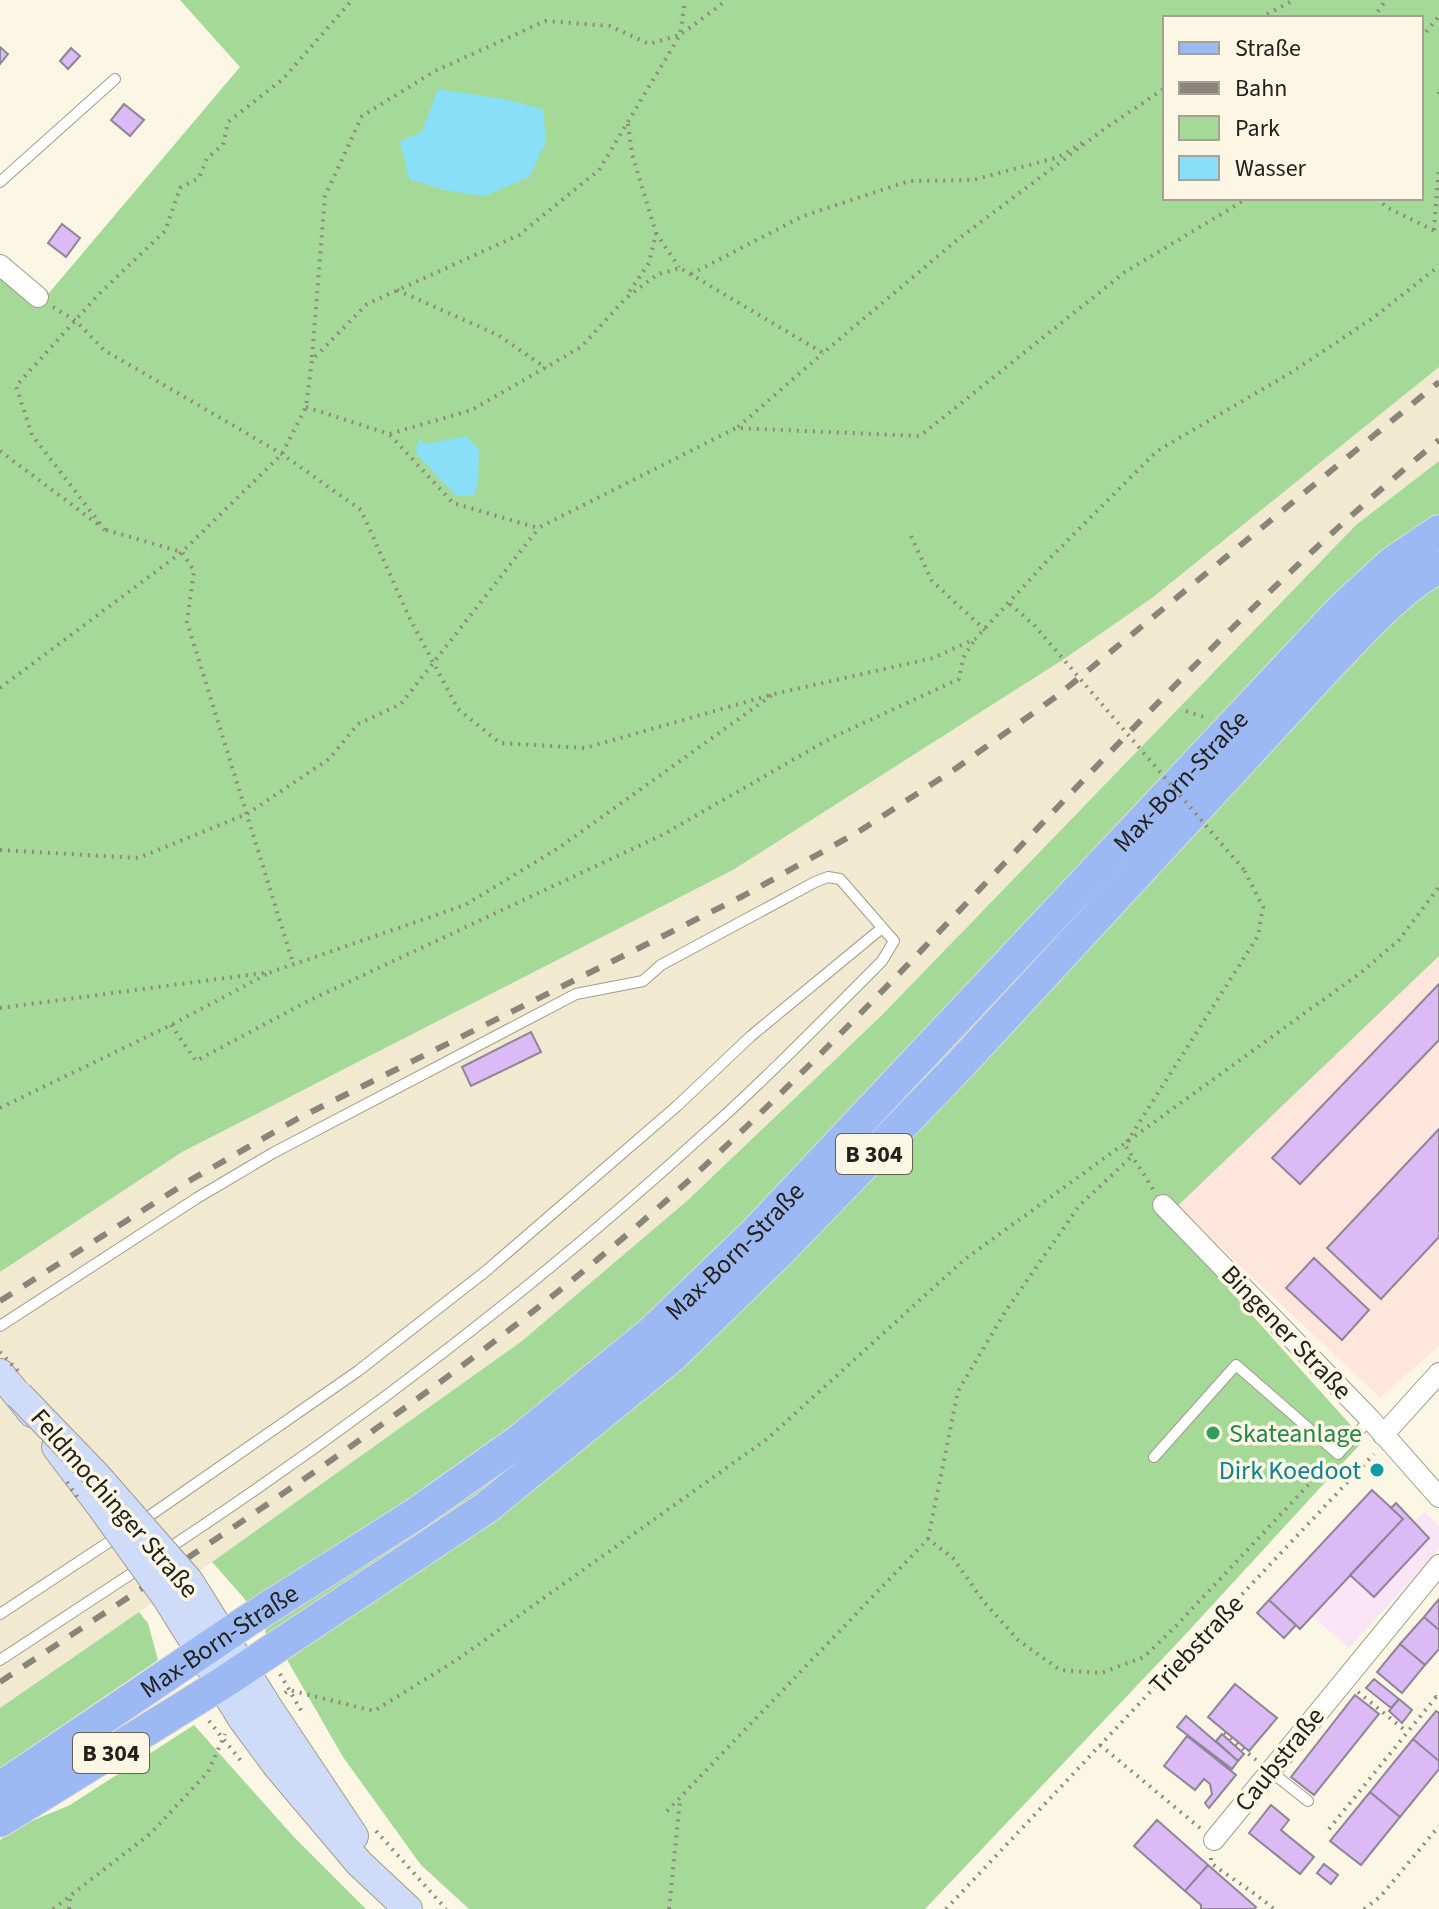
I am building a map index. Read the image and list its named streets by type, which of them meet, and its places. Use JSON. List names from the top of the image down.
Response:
{
  "streets": {
    "main road": ["Max-Born-Straße", "B 304", "Feldmochinger Straße"],
    "street": ["Bingener Straße", "Caubstraße"],
    "path": ["Triebstraße"]
  },
  "crossings": [
    ["Max-Born-Straße", "Feldmochinger Straße"],
    ["Bingener Straße", "Triebstraße"]
  ],
  "places": ["Skateanlage", "Dirk Koedoot"],
  "legend": [
    "Straße",
    "Bahn",
    "Park",
    "Wasser"
  ]
}
